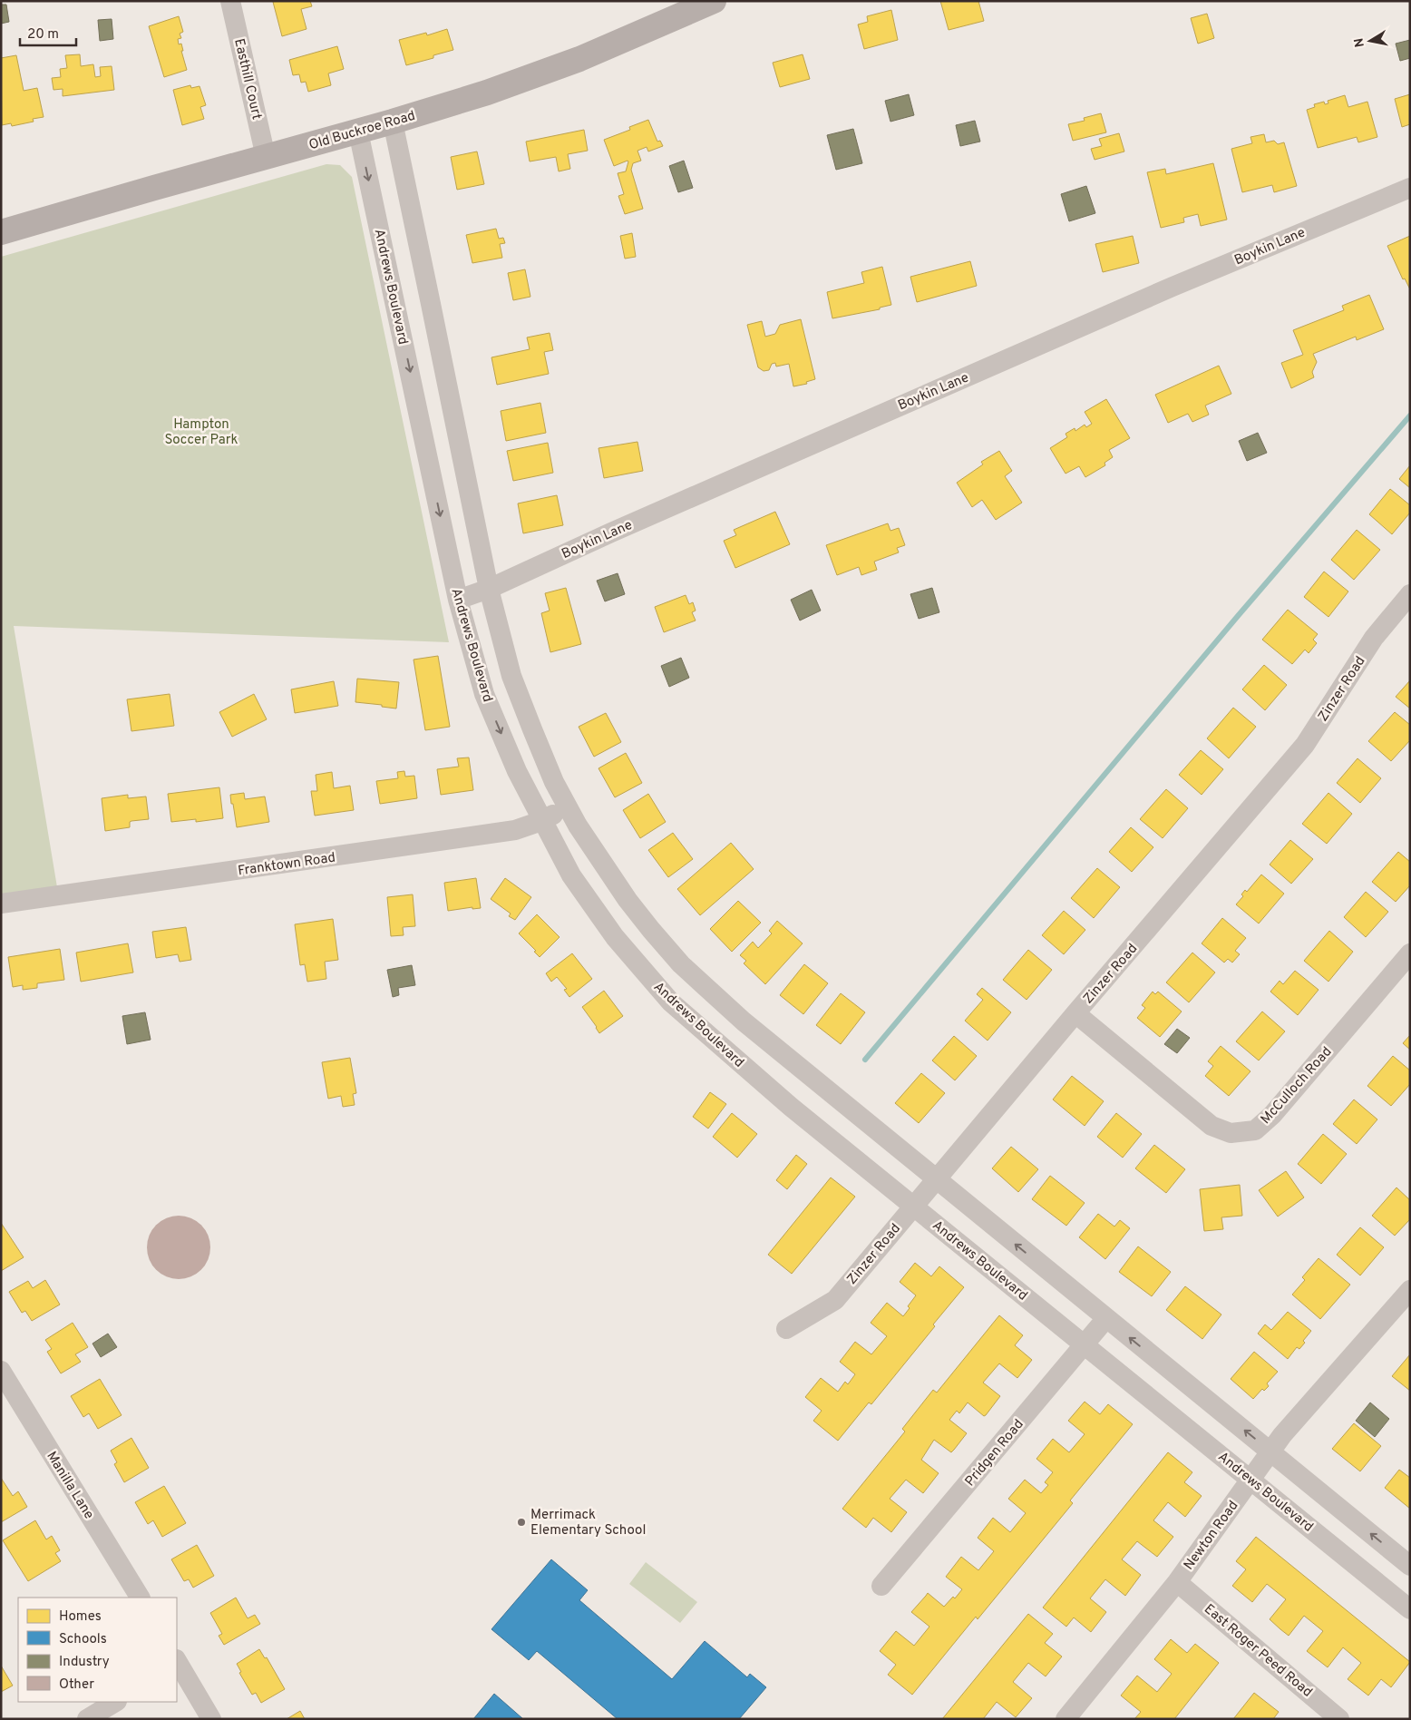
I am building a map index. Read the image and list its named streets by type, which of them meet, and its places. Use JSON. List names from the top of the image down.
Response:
{
  "streets": {
    "main road": ["Old Buckroe Road"],
    "street": [
      "Easthill Court",
      "Boykin Lane",
      "Andrews Boulevard",
      "Zinzer Road",
      "Franktown Road",
      "McCulloch Road",
      "Pridgen Road",
      "Manilla Lane",
      "Newton Road",
      "East Roger Peed Road"
    ]
  },
  "crossings": [
    ["Easthill Court", "Old Buckroe Road"],
    ["Old Buckroe Road", "Andrews Boulevard"],
    ["Boykin Lane", "Andrews Boulevard"],
    ["Andrews Boulevard", "Zinzer Road"],
    ["Andrews Boulevard", "Franktown Road"],
    ["Andrews Boulevard", "Pridgen Road"],
    ["Andrews Boulevard", "Newton Road"],
    ["Zinzer Road", "McCulloch Road"],
    ["Newton Road", "East Roger Peed Road"]
  ],
  "parks": ["Hampton Soccer Park"],
  "places": ["Merrimack Elementary School"],
  "legend": [
    "Homes",
    "Schools",
    "Industry",
    "Other"
  ],
  "scale_bar": "20 m",
  "north": "left"
}
